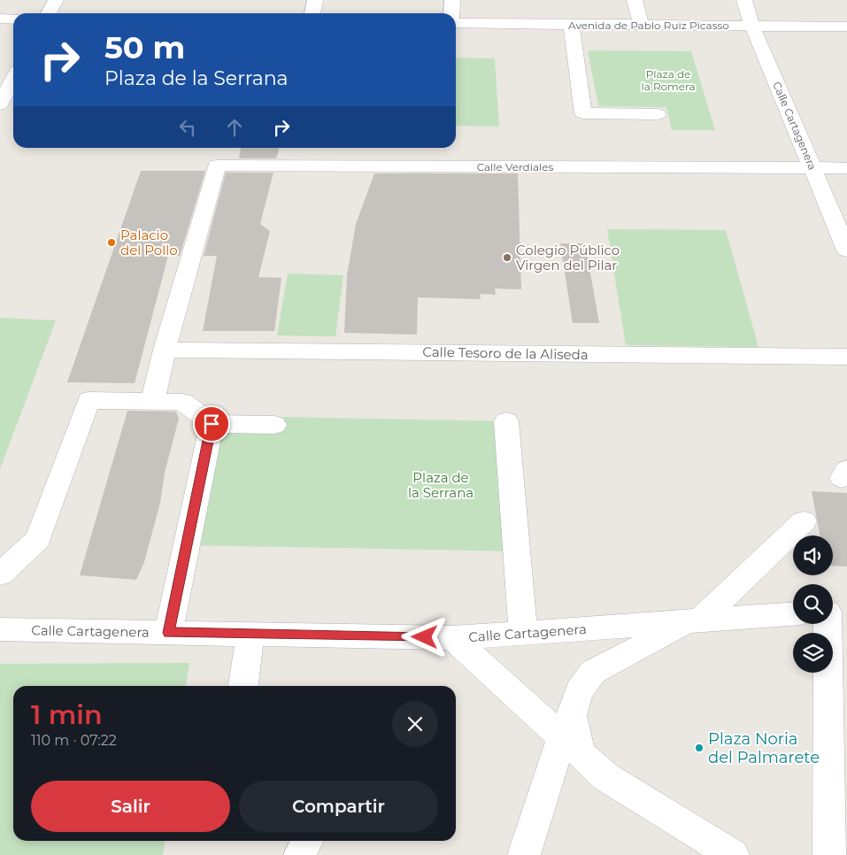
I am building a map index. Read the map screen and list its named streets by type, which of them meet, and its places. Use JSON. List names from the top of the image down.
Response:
{
  "streets": {
    "street": [
      "Avenida de Pablo Ruiz Picasso",
      "Calle Cartagenera",
      "Calle Verdiales",
      "Calle Tesoro de la Aliseda"
    ]
  },
  "crossings": [
    ["Avenida de Pablo Ruiz Picasso", "Calle Cartagenera"],
    ["Calle Cartagenera", "Calle Verdiales"],
    ["Calle Verdiales", "Calle Tesoro de la Aliseda"]
  ],
  "parks": ["Plaza de la Romera", "Plaza de la Serrana"],
  "places": ["Palacio del Pollo", "Colegio Público Virgen del Pilar", "Plaza Noria del Palmarete"],
  "page": {
    "turn": ["50 m", "Plaza de la Serrana"],
    "heading": ["1 min", "110 m · 07:22"],
    "buttons": ["Salir", "Compartir"]
  }
}
